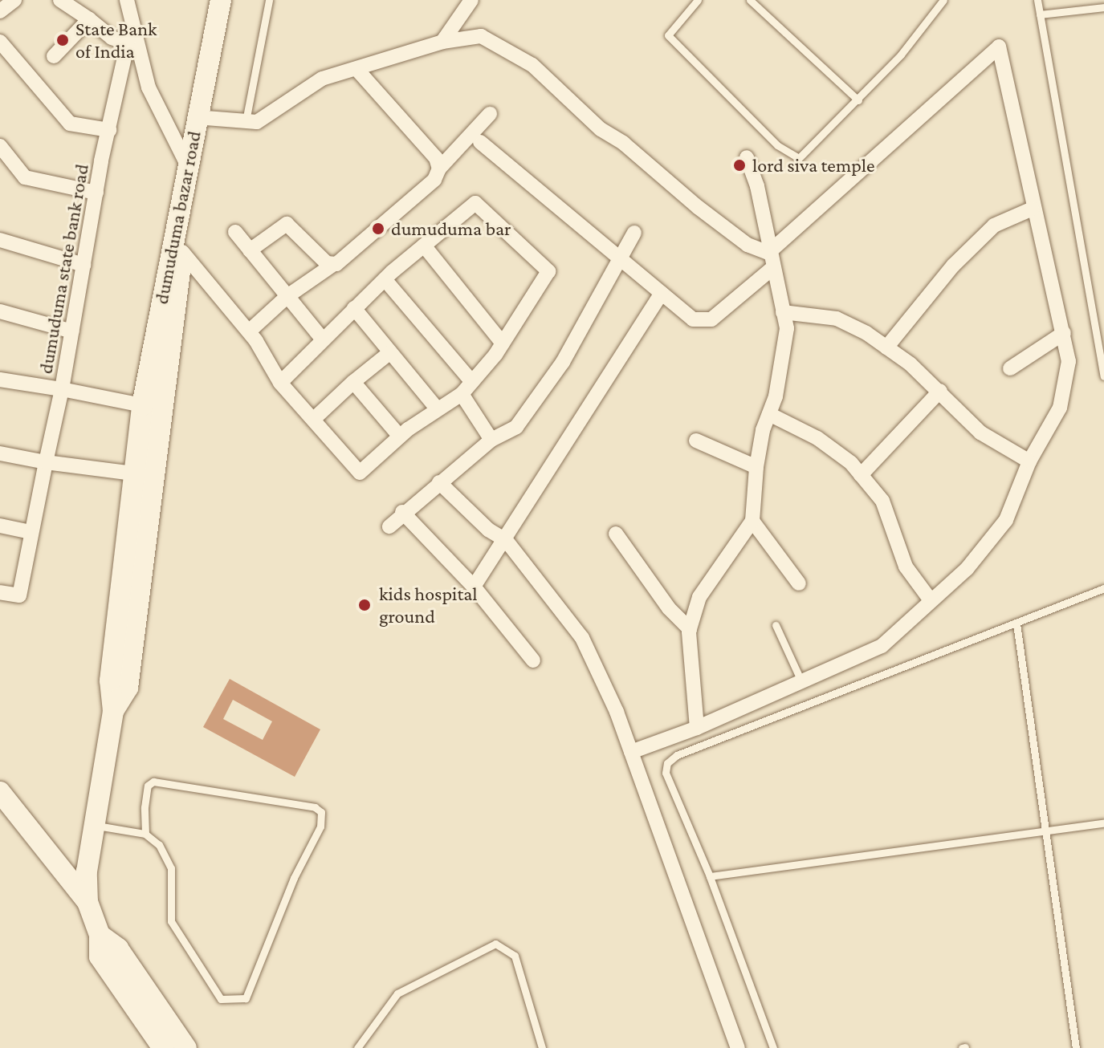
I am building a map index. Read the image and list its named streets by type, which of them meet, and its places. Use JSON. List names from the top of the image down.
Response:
{
  "streets": {
    "street": ["dumuduma bazar road", "dumuduma state bank road"]
  },
  "places": [
    "State Bank of India",
    "lord siva temple",
    "dumuduma bar",
    "kids hospital ground"
  ]
}
